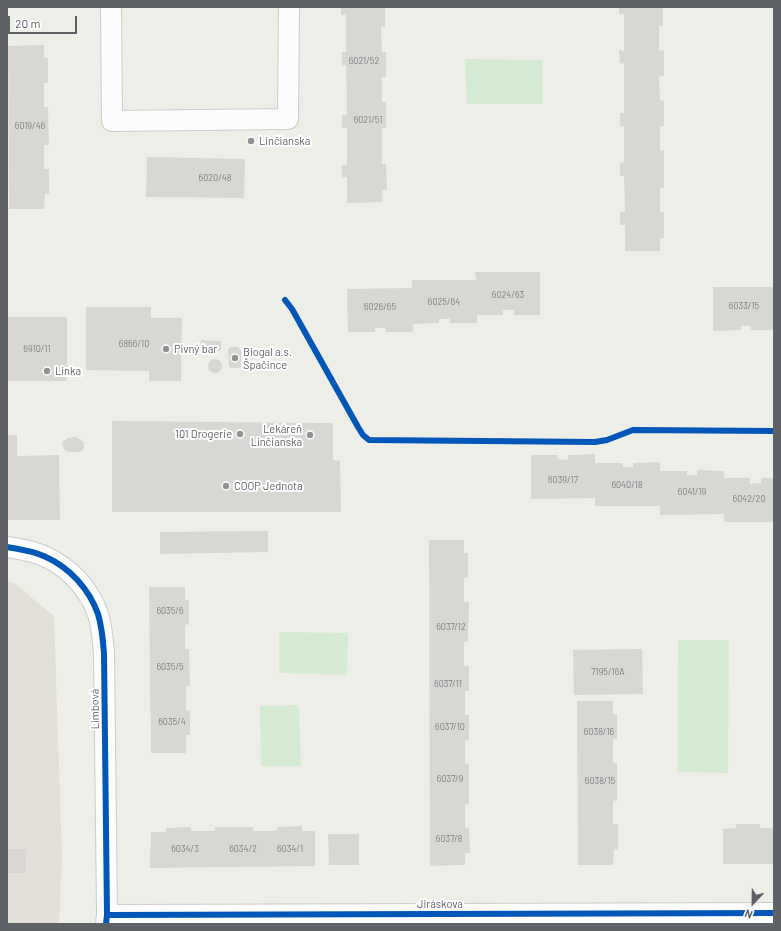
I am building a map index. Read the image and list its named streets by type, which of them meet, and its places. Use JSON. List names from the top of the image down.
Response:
{
  "streets": {
    "street": ["Limbová", "Jiráskova"]
  },
  "crossings": [
    ["Limbová", "Jiráskova"]
  ],
  "places": [
    "Linčianska",
    "Pivný bar",
    "Biogal a.s. Špačince",
    "Linka",
    "101 Drogerie",
    "Lekáreň Linčianska",
    "COOP Jednota"
  ],
  "house_numbers": [
    "6021/52",
    "6021/51",
    "6019/46",
    "6020/48",
    "6024/63",
    "6025/64",
    "6033/15",
    "6026/65",
    "6866/10",
    "6910/11",
    "6039/17",
    "6040/18",
    "6041/19",
    "6042/20",
    "6035/6",
    "6037/12",
    "6035/5",
    "7195/16A",
    "6037/11",
    "6035/4",
    "6037/10",
    "6038/16",
    "6037/9",
    "6038/15",
    "6037/8",
    "6034/3",
    "6034/2",
    "6034/1"
  ],
  "scale_bar": "20 m",
  "north": "bottom"
}
